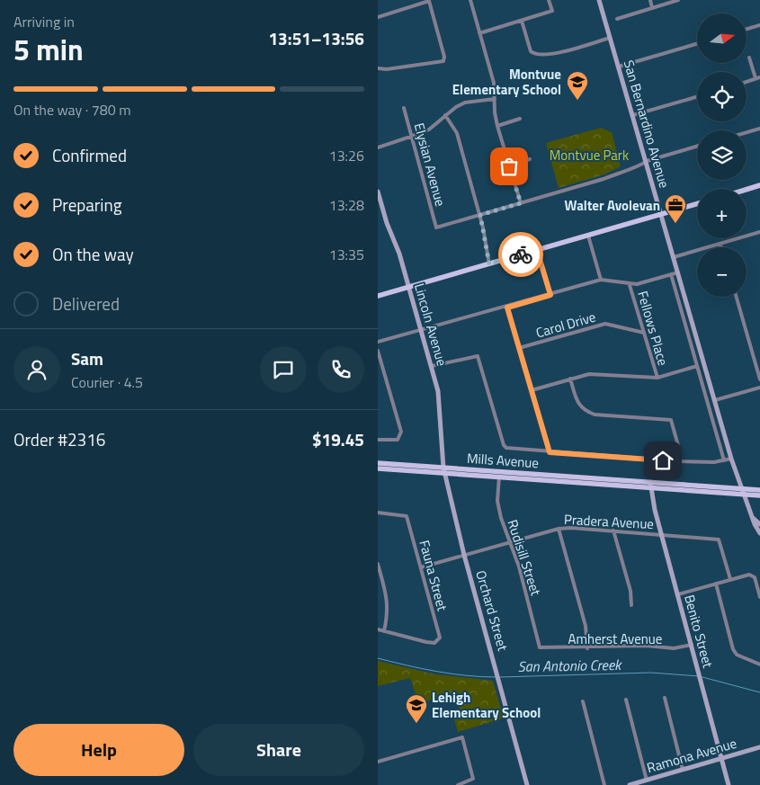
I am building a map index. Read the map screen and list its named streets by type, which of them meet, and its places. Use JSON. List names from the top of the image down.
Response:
{
  "streets": {
    "main road": ["Mills Avenue"],
    "street": [
      "San Bernardino Avenue",
      "Elysian Avenue",
      "Lincoln Avenue",
      "Carol Drive",
      "Fellows Place",
      "Pradera Avenue",
      "Rudisill Street",
      "Fauna Street",
      "Orchard Street",
      "Benito Street",
      "Amherst Avenue",
      "Ramona Avenue"
    ]
  },
  "crossings": [
    ["San Bernardino Avenue", "Mills Avenue"],
    ["Lincoln Avenue", "Mills Avenue"],
    ["Lincoln Avenue", "Orchard Street"],
    ["Carol Drive", "Fellows Place"],
    ["Mills Avenue", "Rudisill Street"],
    ["Mills Avenue", "Orchard Street"],
    ["Mills Avenue", "Benito Street"],
    ["Pradera Avenue", "Rudisill Street"],
    ["Pradera Avenue", "Fauna Street"],
    ["Pradera Avenue", "Orchard Street"],
    ["Pradera Avenue", "Benito Street"],
    ["Rudisill Street", "Amherst Avenue"],
    ["Benito Street", "Amherst Avenue"],
    ["Benito Street", "Ramona Avenue"]
  ],
  "water": ["San Antonio Creek"],
  "parks": ["Montvue Park"],
  "places": {
    "school or university": ["Montvue Elementary School", "Lehigh Elementary School"],
    "office": ["Walter Avolevan"]
  },
  "north": "right",
  "page": {
    "heading": ["5 min", "Arriving in", "13:51–13:56"],
    "panel": [
      "Sam",
      "Courier · 4.5",
      "Order #2316",
      "$19.45"
    ],
    "map_buttons": ["+", "−"],
    "bar": "On the way · 780 m",
    "list": [
      ["Confirmed", "13:26"],
      ["Preparing", "13:28"],
      ["On the way", "13:35"],
      "Delivered"
    ],
    "buttons": ["Help", "Share"]
  }
}
